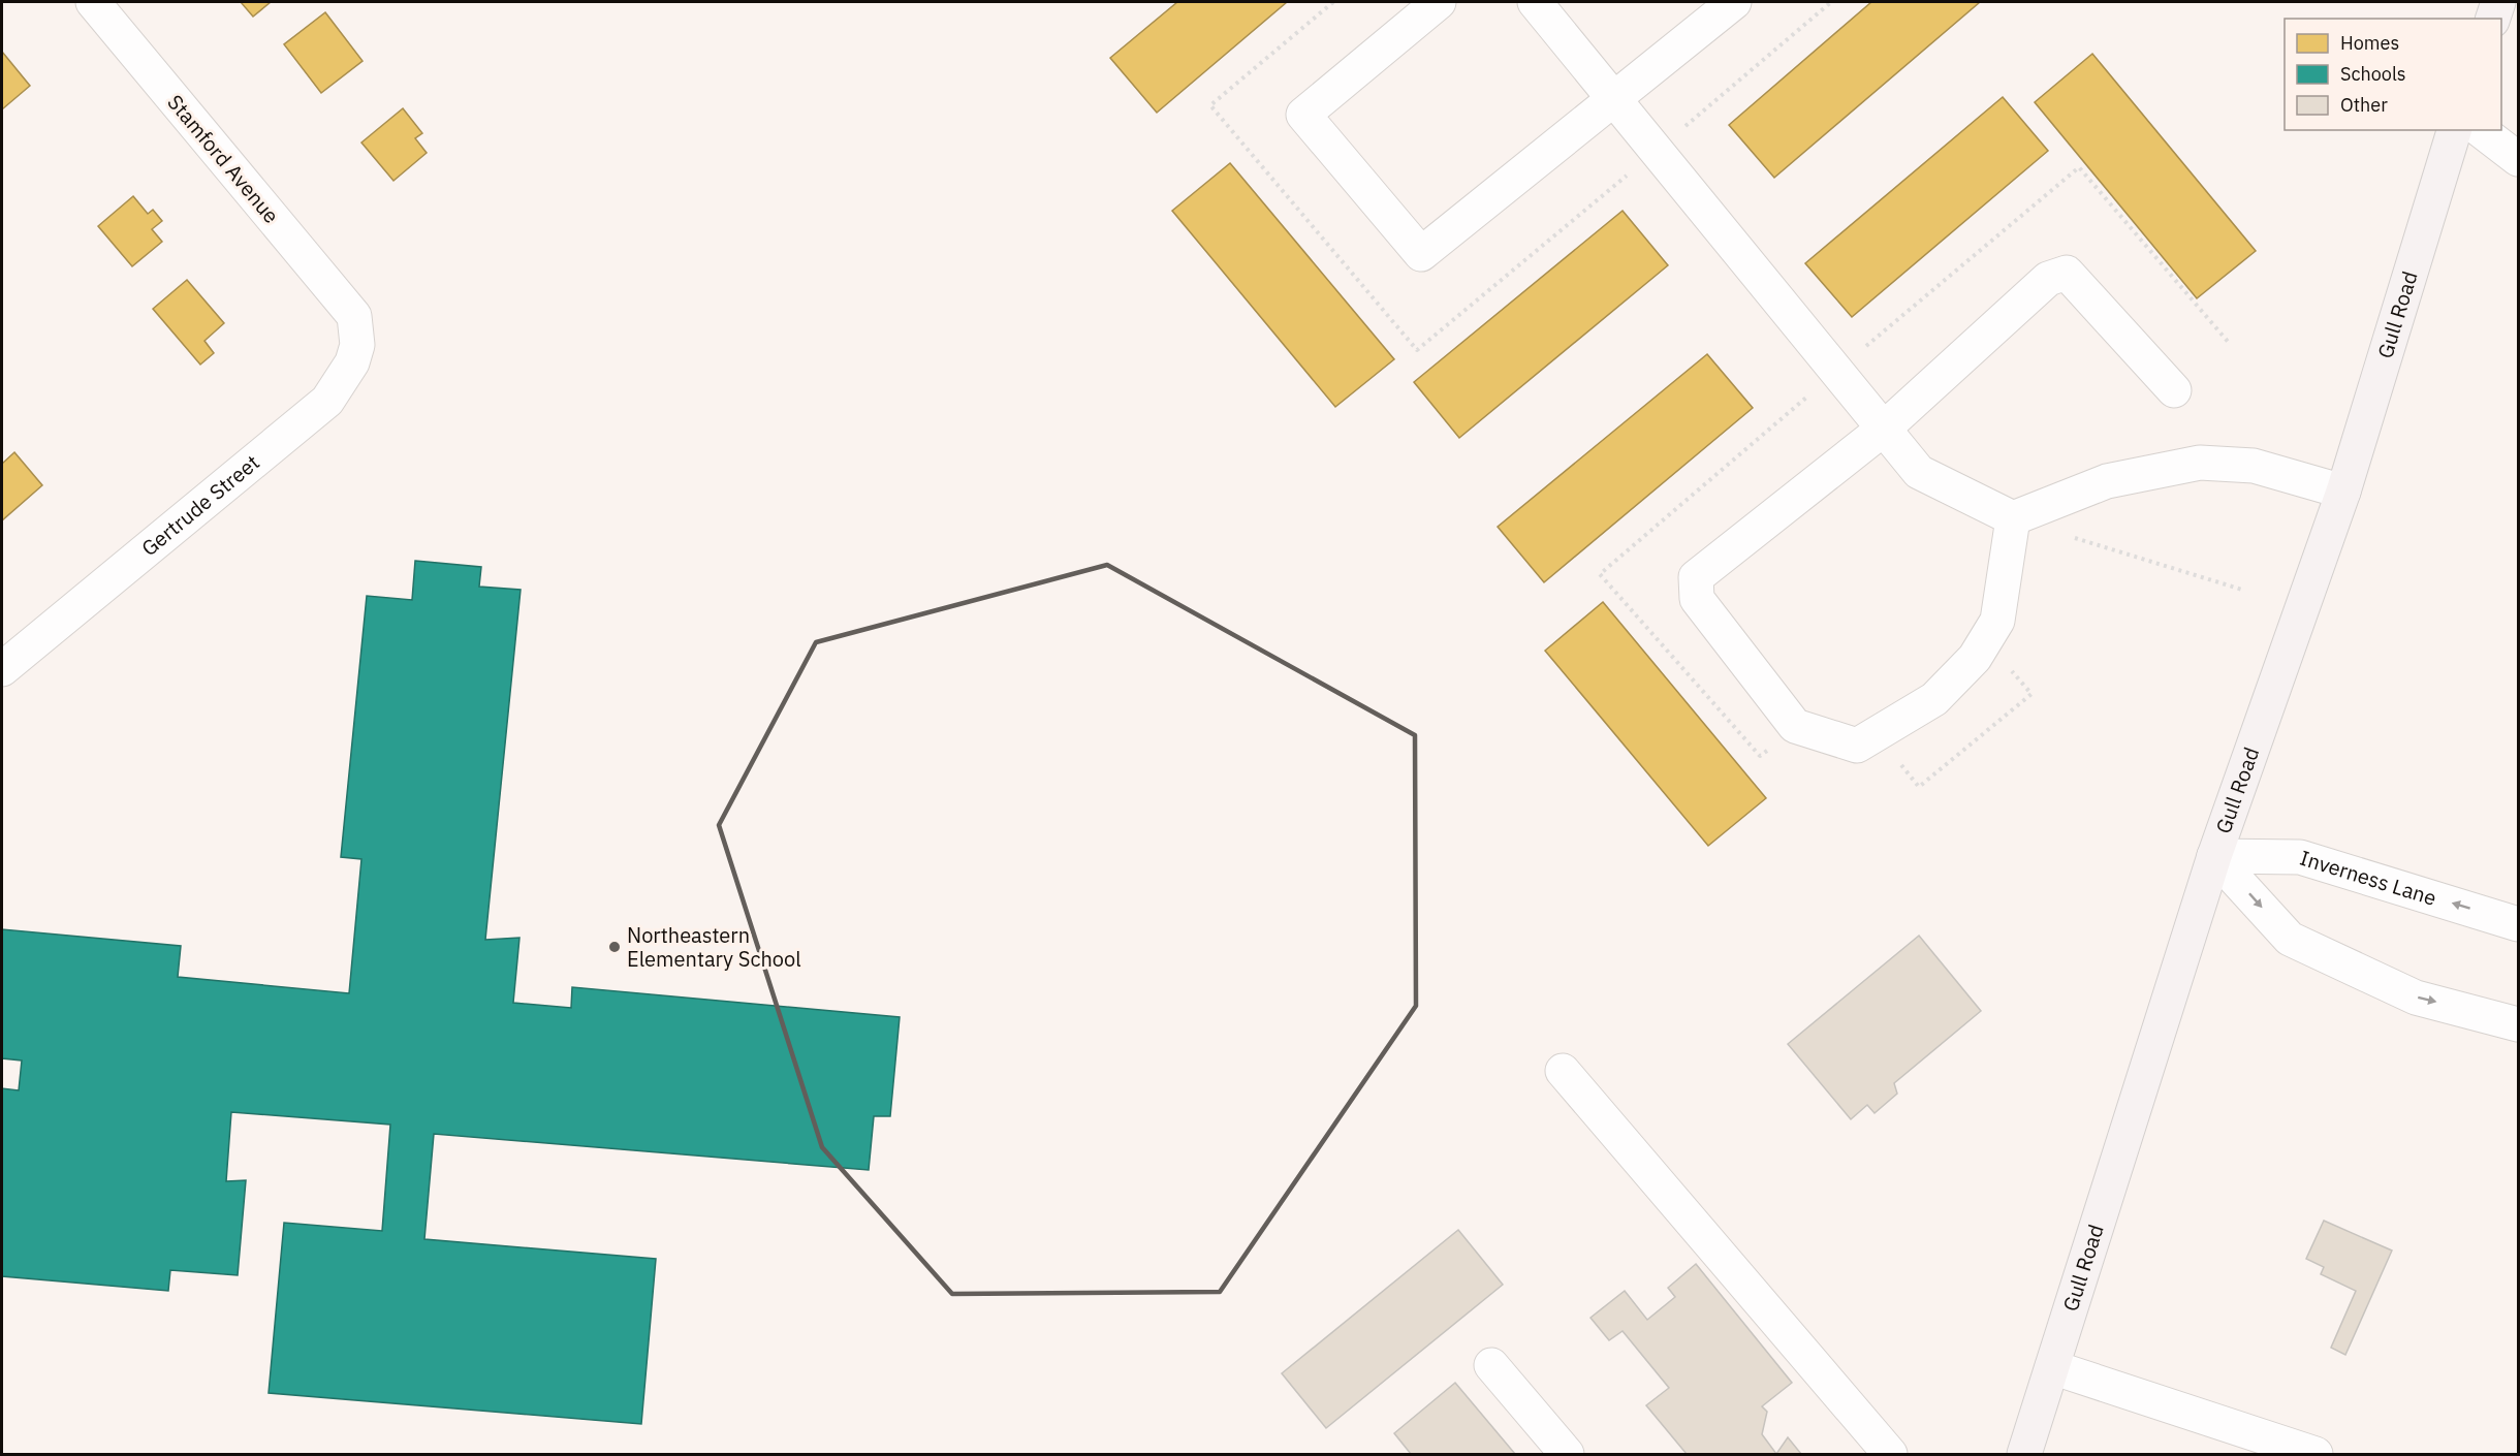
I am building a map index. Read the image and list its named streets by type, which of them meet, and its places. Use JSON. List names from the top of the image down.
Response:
{
  "streets": {
    "main road": ["Gull Road"],
    "street": ["Stamford Avenue", "Gertrude Street", "Inverness Lane"]
  },
  "crossings": [
    ["Stamford Avenue", "Gertrude Street"],
    ["Gull Road", "Inverness Lane"]
  ],
  "places": ["Northeastern Elementary School"],
  "legend": ["Homes", "Schools", "Other"]
}
